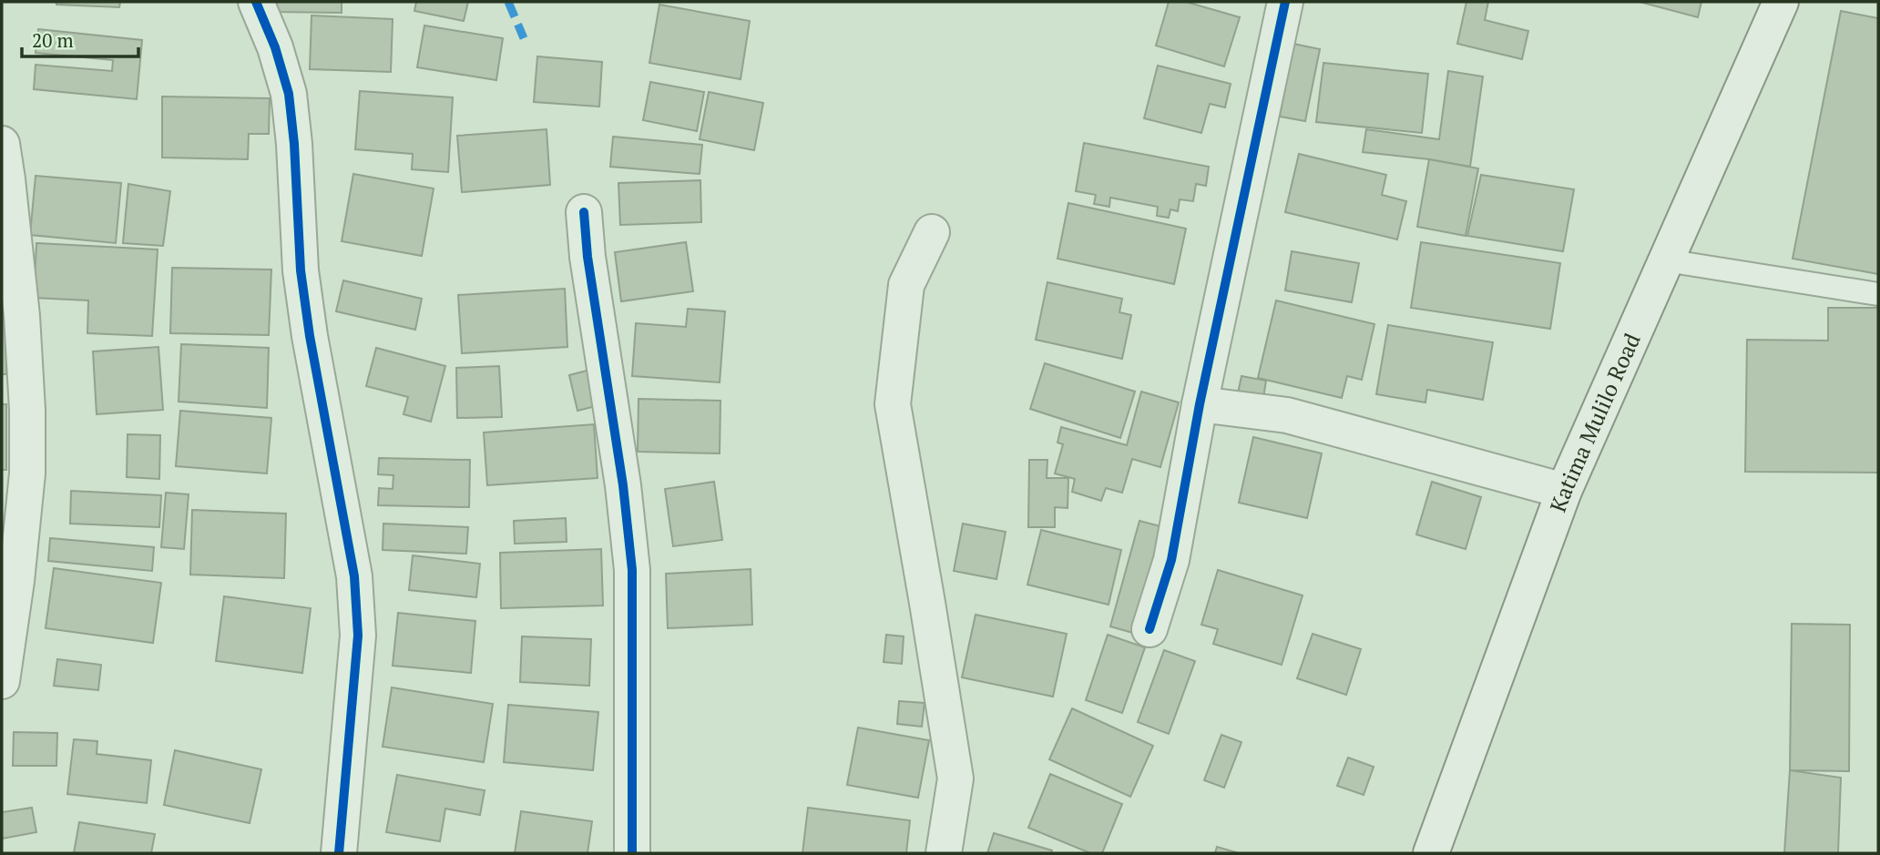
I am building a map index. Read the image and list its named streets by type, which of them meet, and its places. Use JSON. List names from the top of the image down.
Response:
{
  "streets": {
    "street": ["Katima Mulilo Road"]
  },
  "scale_bar": "20 m"
}
